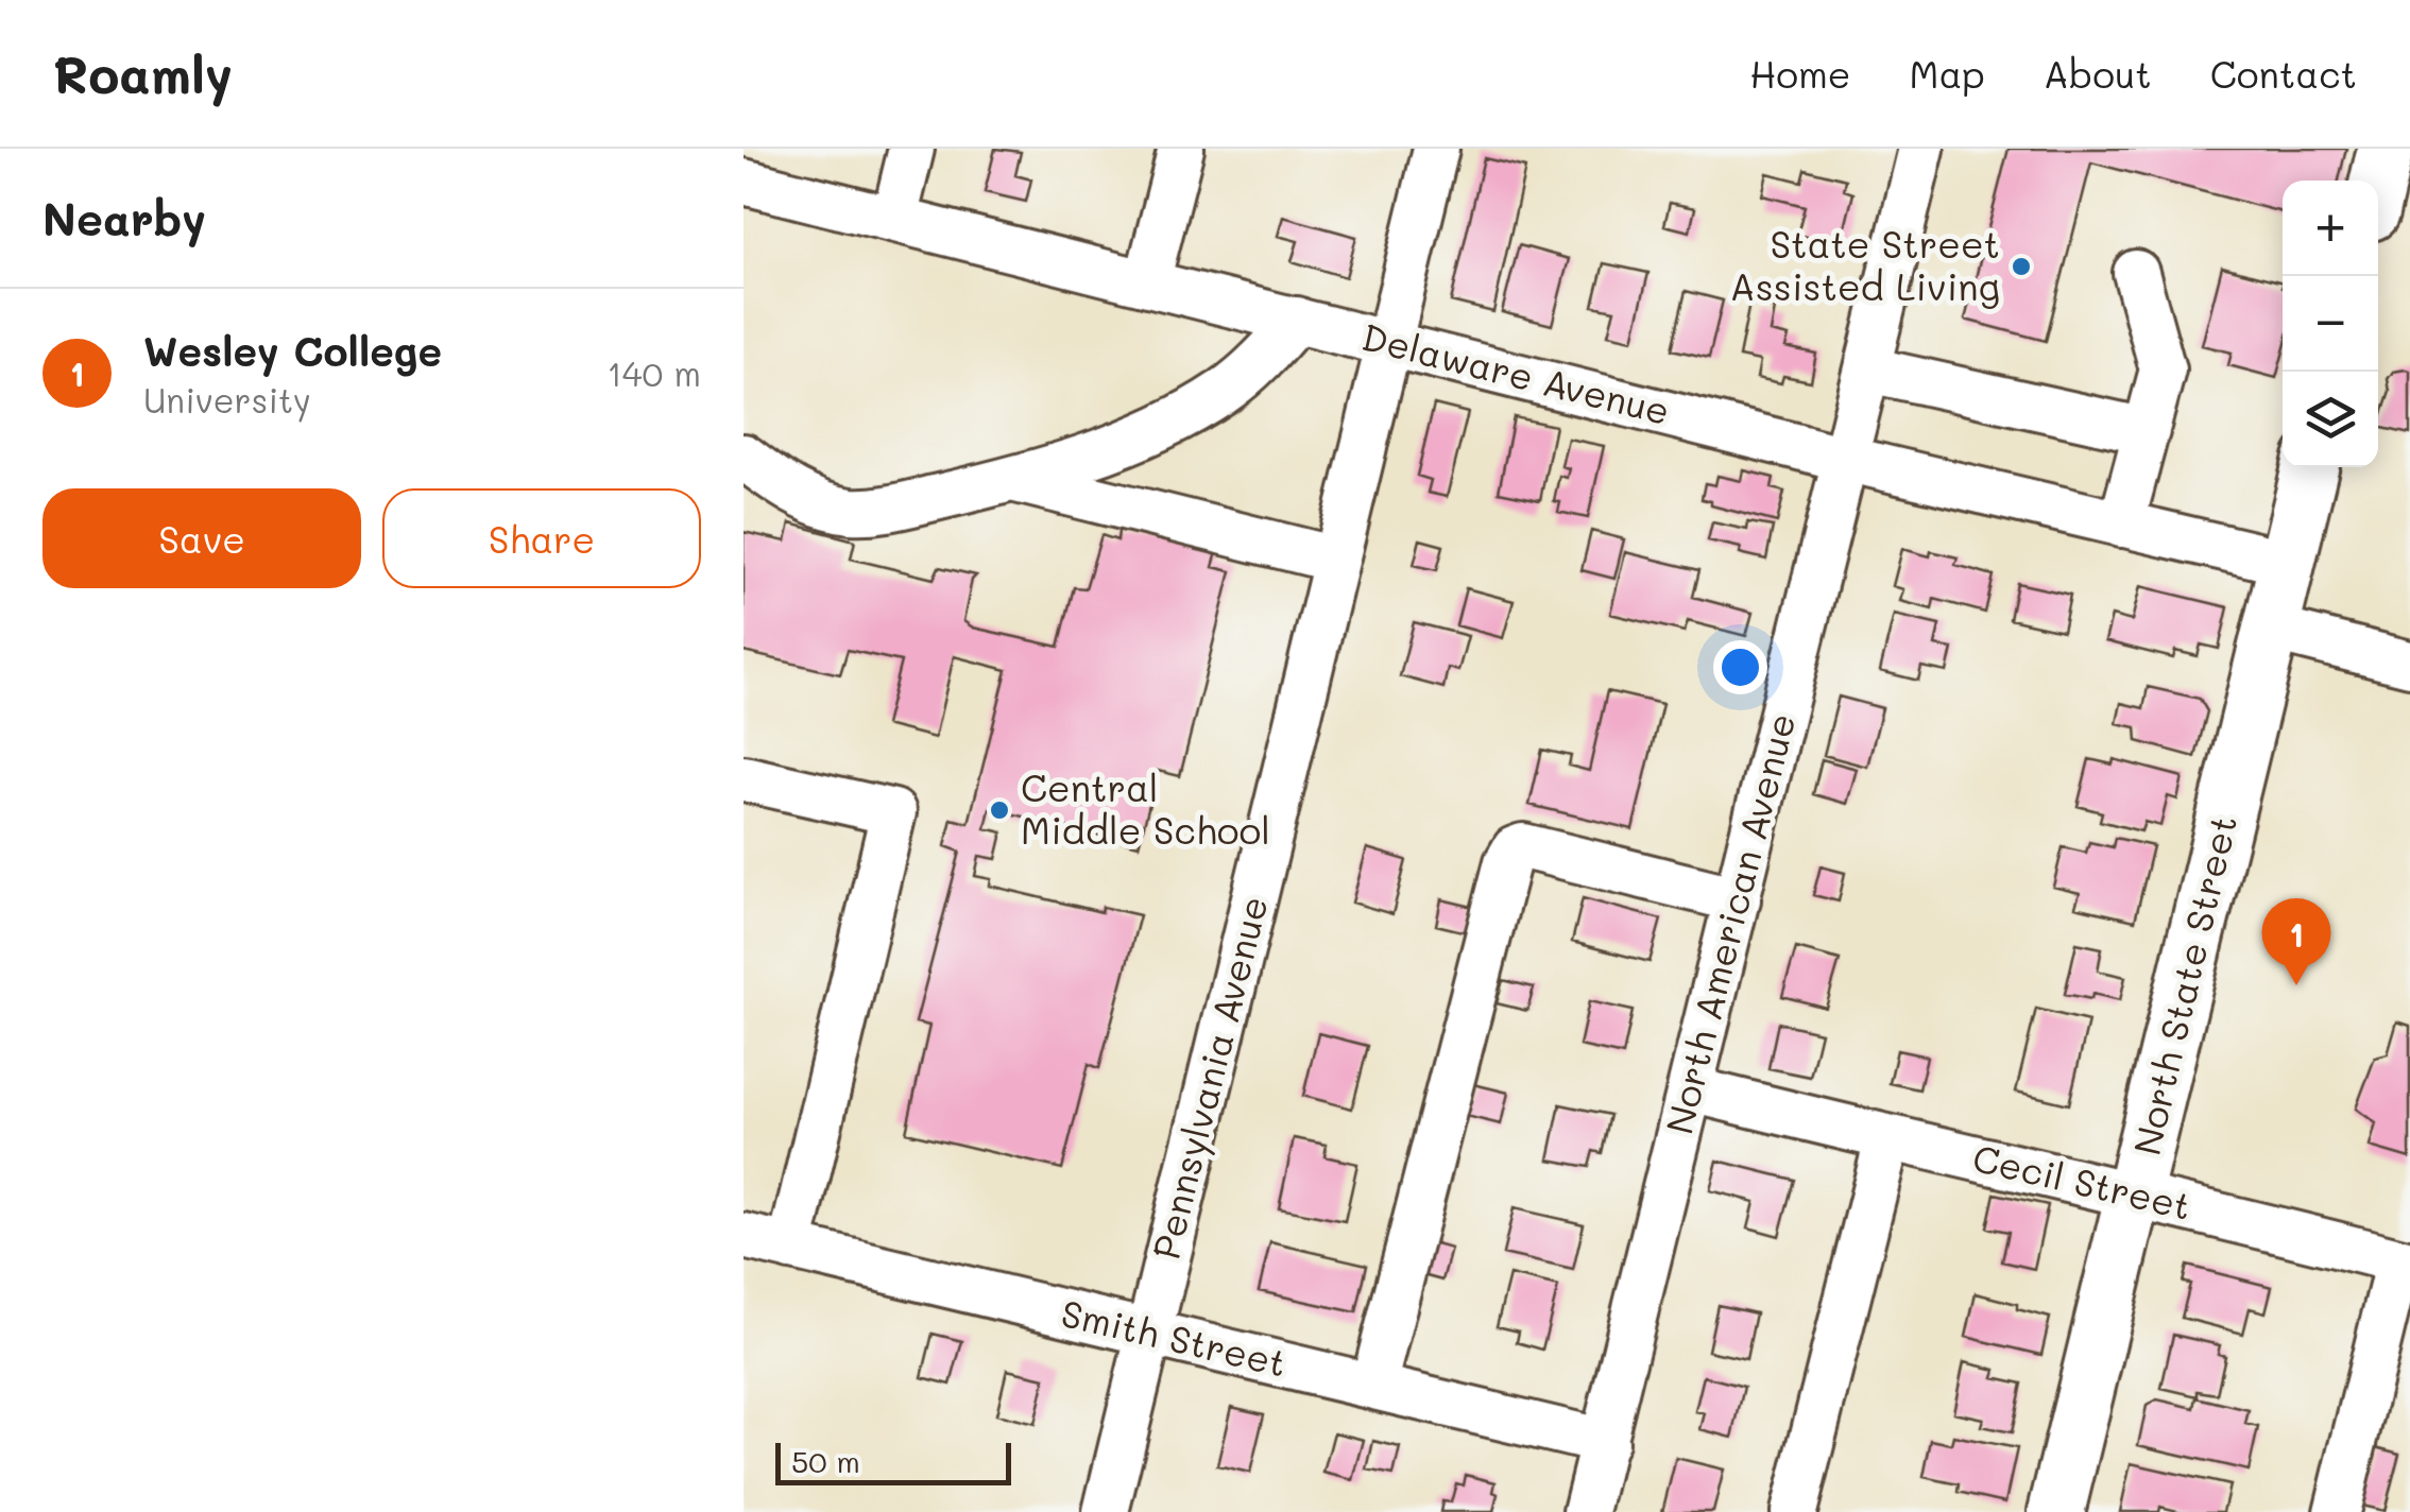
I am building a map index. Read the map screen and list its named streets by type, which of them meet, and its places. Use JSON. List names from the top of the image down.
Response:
{
  "streets": {
    "main road": ["North State Street"],
    "street": [
      "Delaware Avenue",
      "North American Avenue",
      "Pennsylvania Avenue",
      "Cecil Street",
      "Smith Street"
    ]
  },
  "crossings": [
    ["Delaware Avenue", "North American Avenue"],
    ["Delaware Avenue", "North State Street"],
    ["Delaware Avenue", "Pennsylvania Avenue"],
    ["North American Avenue", "Cecil Street"],
    ["North American Avenue", "Smith Street"],
    ["North State Street", "Cecil Street"],
    ["Pennsylvania Avenue", "Smith Street"]
  ],
  "places": ["State Street Assisted Living", "Central Middle School"],
  "scale_bar": "50 m",
  "page": {
    "header": "Roamly",
    "nav": [
      "Home",
      "Map",
      "About",
      "Contact"
    ],
    "heading": "Nearby",
    "map_buttons": ["+", "−"],
    "list": [
      {
        "mark": "1",
        "name": "Wesley College",
        "note": "University",
        "value": "140 m"
      }
    ],
    "buttons": ["Save", "Share"],
    "pins": "1",
    "scale": "50 m"
  }
}
